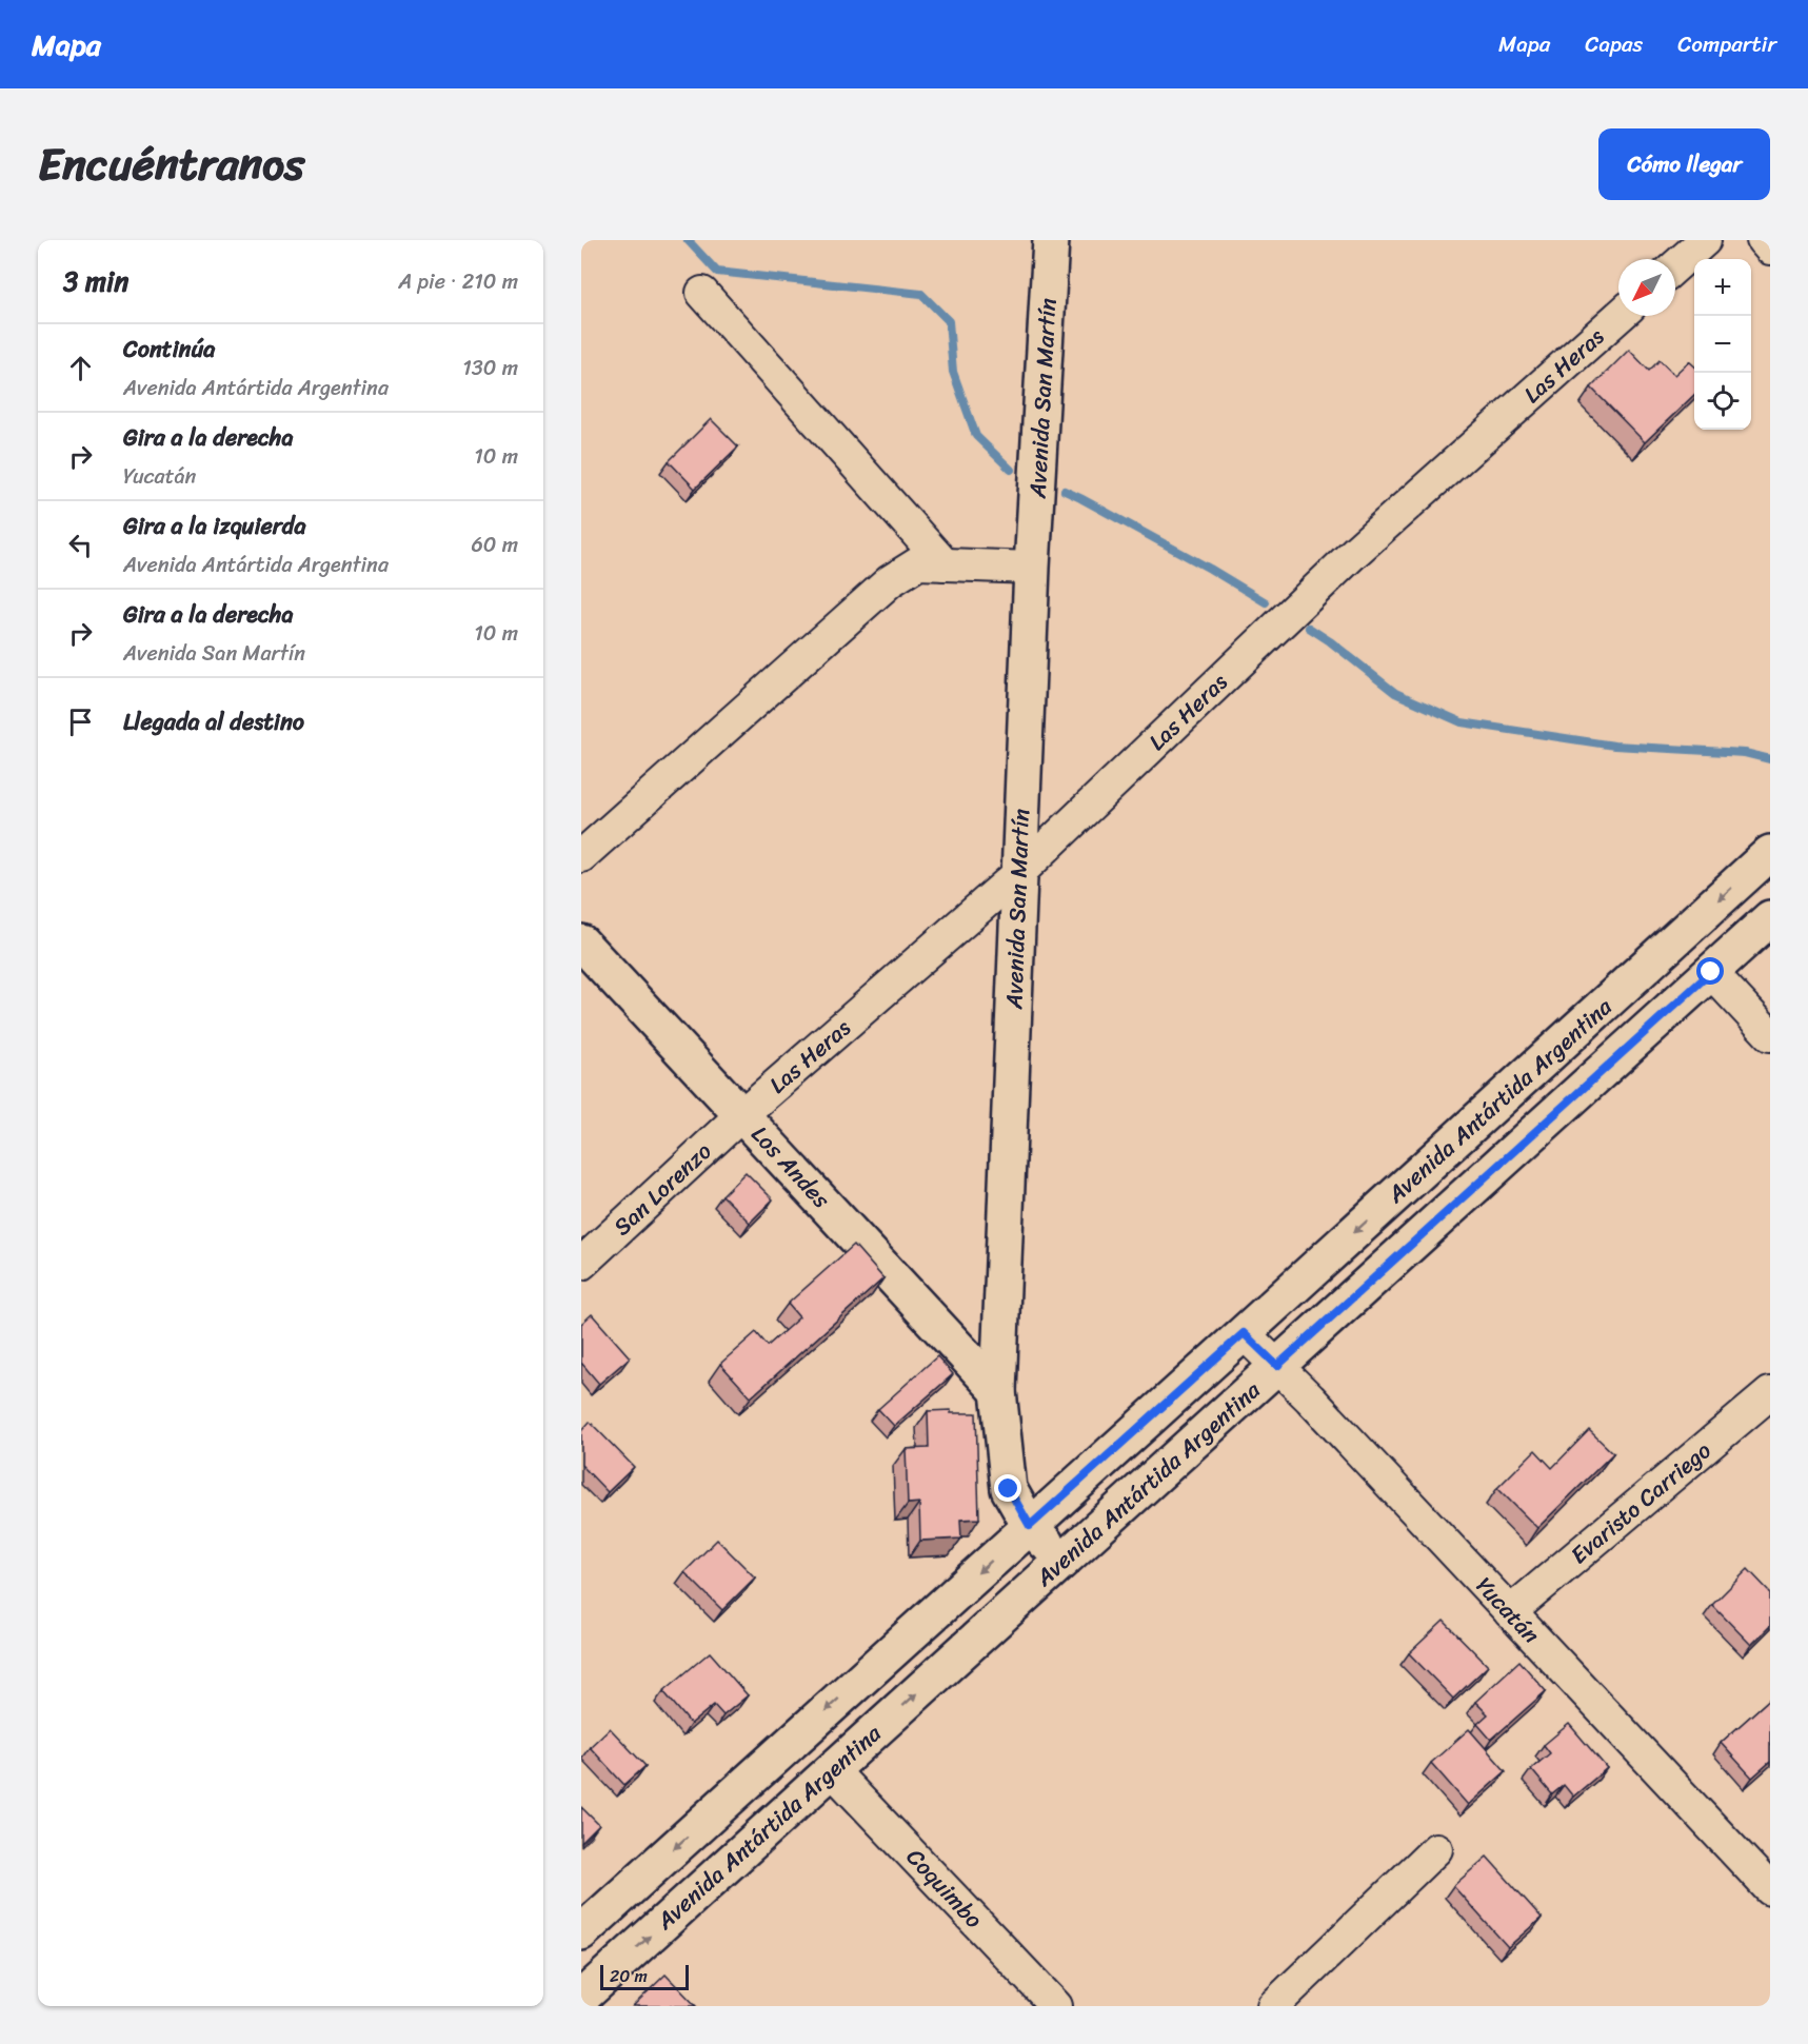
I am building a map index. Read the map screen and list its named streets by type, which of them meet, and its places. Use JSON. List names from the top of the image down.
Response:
{
  "streets": {
    "main road": ["Avenida San Martín", "Avenida Antártida Argentina", "Los Andes"],
    "street": [
      "Las Heras",
      "San Lorenzo",
      "Evaristo Carriego",
      "Yucatán",
      "Coquimbo"
    ]
  },
  "crossings": [
    ["Las Heras", "Avenida San Martín"],
    ["Las Heras", "Los Andes"],
    ["Las Heras", "San Lorenzo"],
    ["Avenida San Martín", "Avenida Antártida Argentina"],
    ["Avenida San Martín", "Los Andes"],
    ["Avenida Antártida Argentina", "Yucatán"],
    ["Avenida Antártida Argentina", "Coquimbo"],
    ["Los Andes", "San Lorenzo"],
    ["Evaristo Carriego", "Yucatán"]
  ],
  "scale_bar": "20 m",
  "north": "bottom left",
  "page": {
    "header": "Mapa",
    "nav": ["Mapa", "Capas", "Compartir"],
    "title": "Encuéntranos",
    "buttons": "Cómo llegar",
    "heading": ["3 min", "A pie · 210 m"],
    "map_buttons": ["+", "−"],
    "list": [
      ["Continúa", "Avenida Antártida Argentina", "130 m"],
      ["Gira a la derecha", "Yucatán", "10 m"],
      ["Gira a la izquierda", "Avenida Antártida Argentina", "60 m"],
      ["Gira a la derecha", "Avenida San Martín", "10 m"],
      "Llegada al destino"
    ],
    "scale": "20 m"
  }
}
